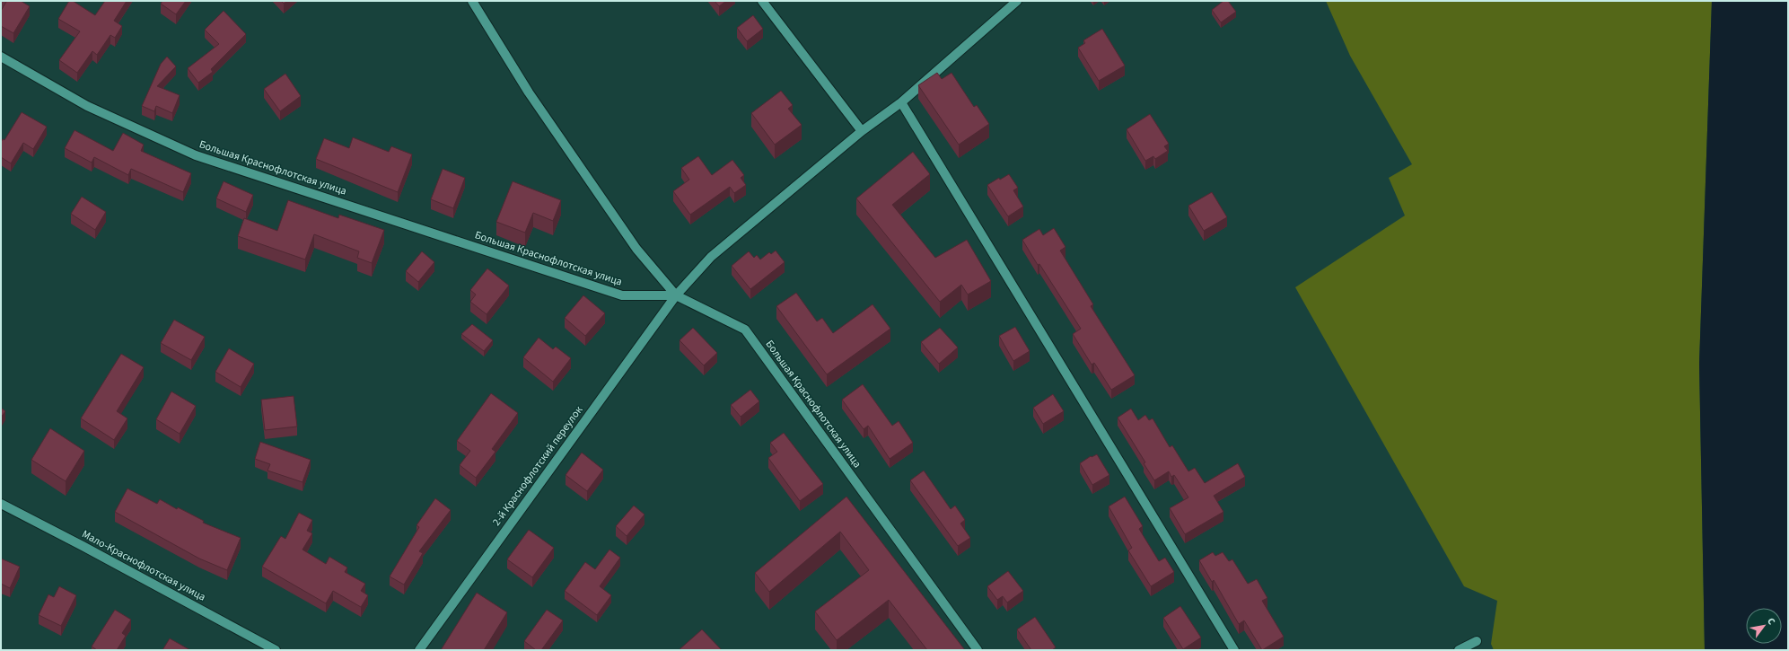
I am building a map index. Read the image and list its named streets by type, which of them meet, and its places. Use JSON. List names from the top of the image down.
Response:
{
  "streets": {
    "street": ["Большая Краснофлотская улица", "2-й Краснофлотский переулок", "Мало-Краснофлотская улица"]
  },
  "crossings": [
    ["Большая Краснофлотская улица", "2-й Краснофлотский переулок"]
  ],
  "north": "top right"
}
